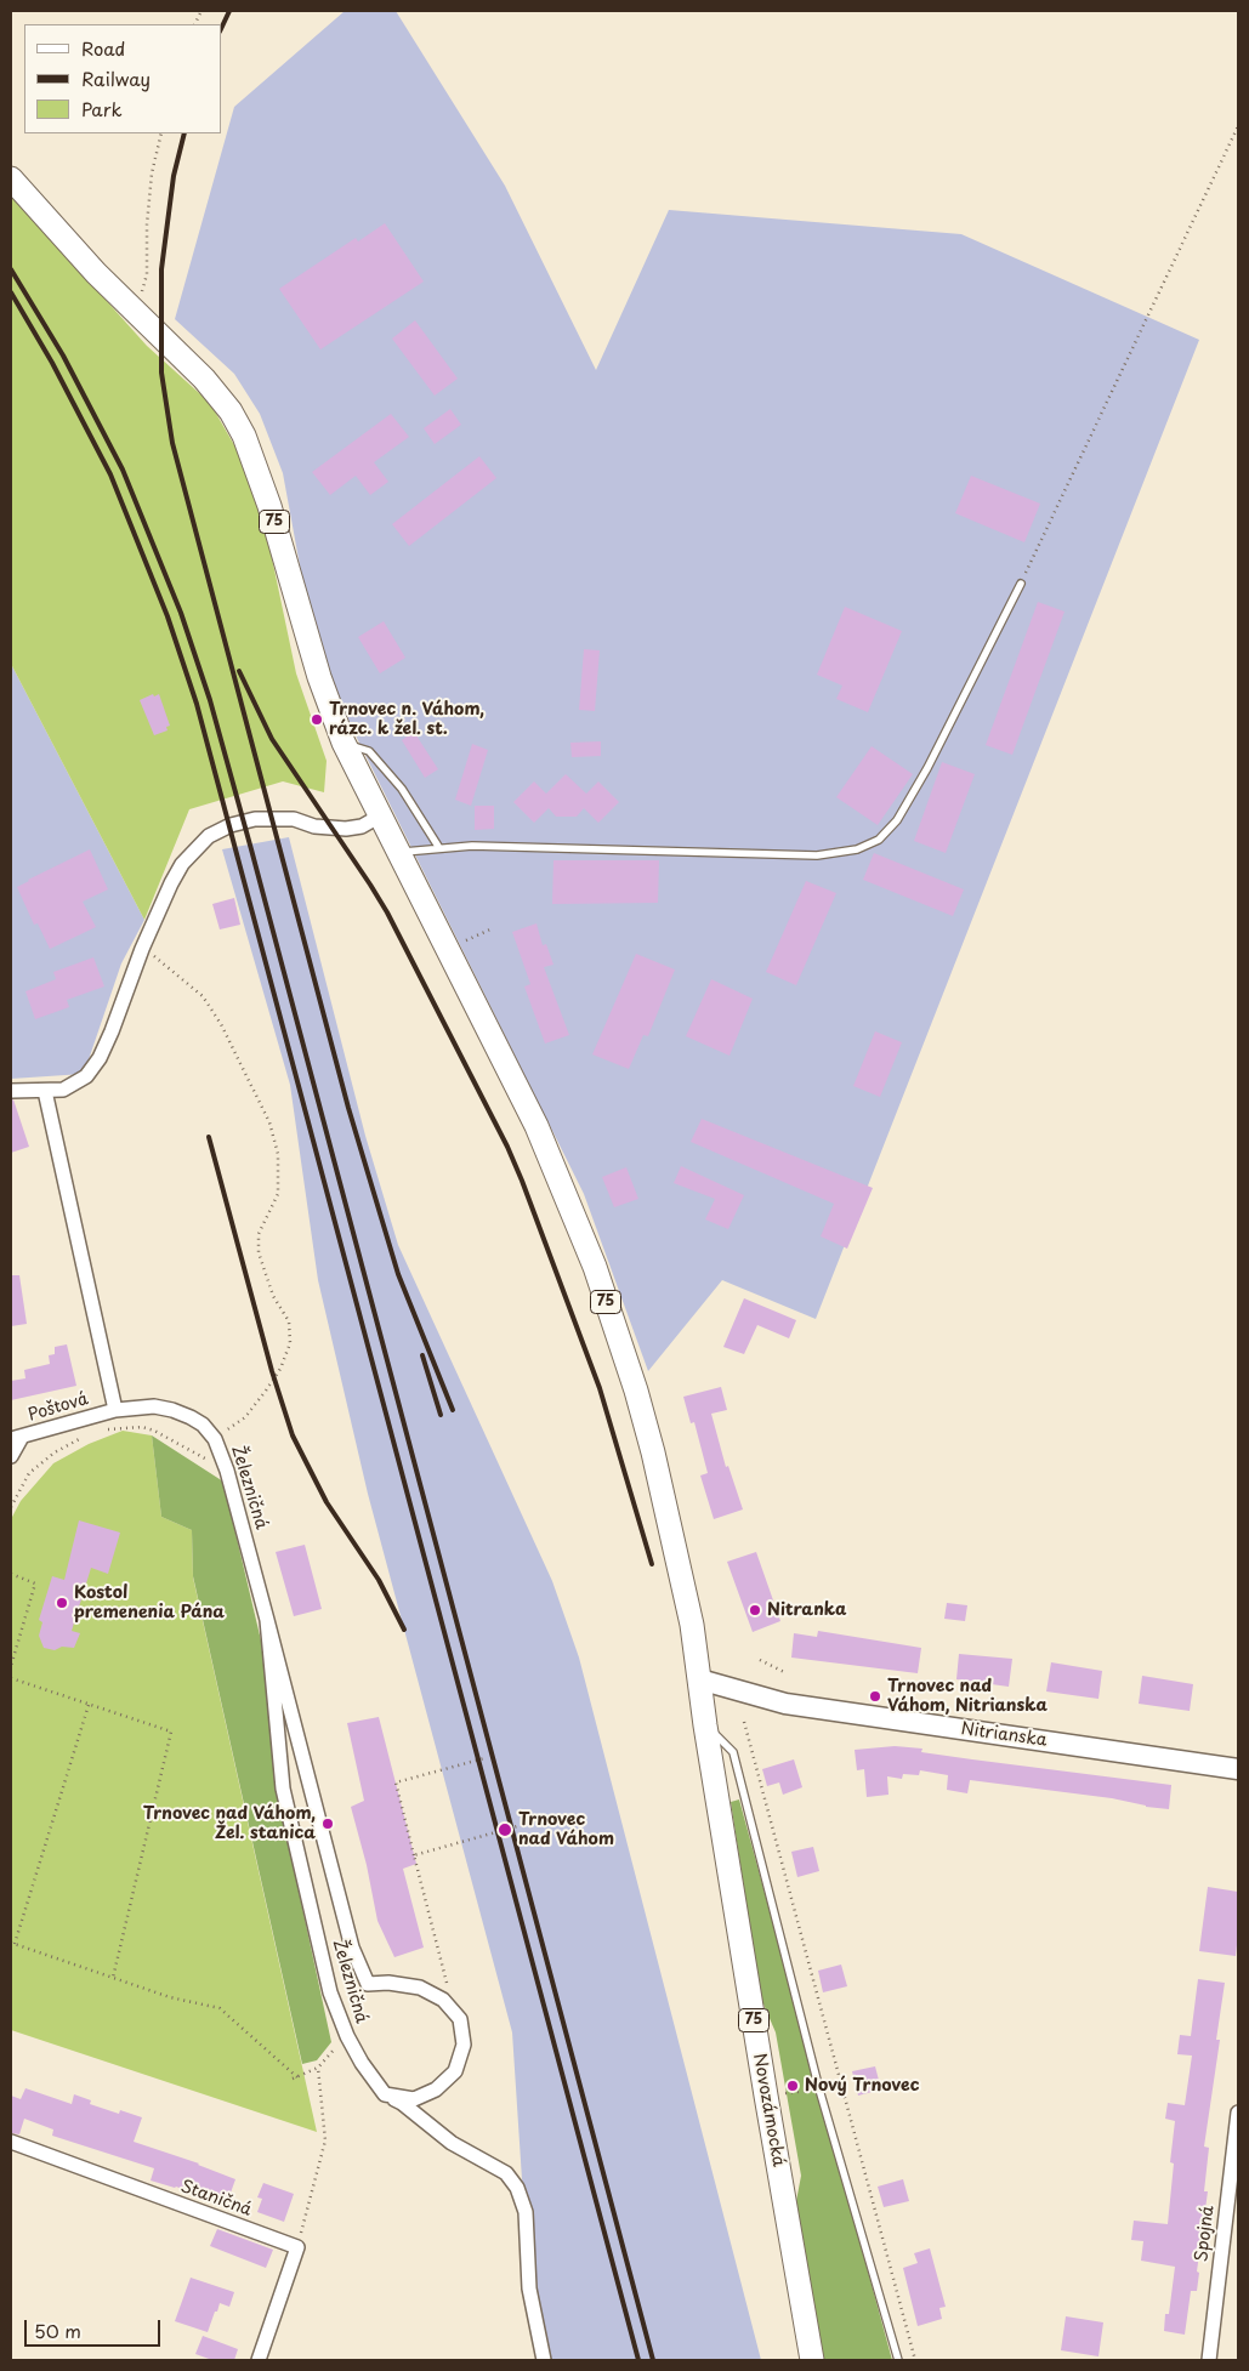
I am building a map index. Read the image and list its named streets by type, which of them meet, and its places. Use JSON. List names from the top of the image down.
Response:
{
  "streets": {
    "main road": ["75", "Nitrianska", "Novozámocká"],
    "street": [
      "Poštová",
      "Železničná",
      "Staničná",
      "Spojná"
    ]
  },
  "crossings": [
    ["75", "Nitrianska"],
    ["75", "Novozámocká"],
    ["Poštová", "Železničná"],
    ["Nitrianska", "Novozámocká"]
  ],
  "places": [
    "Trnovec n. Váhom, rázc. k žel. st.",
    "Kostol premenenia Pána",
    "Nitranka",
    "Trnovec nad Váhom, Nitrianska",
    "Trnovec nad Váhom, Žel. stanica",
    "Trnovec nad Váhom",
    "Nový Trnovec"
  ],
  "legend": ["Road", "Railway", "Park"],
  "scale_bar": "50 m"
}
